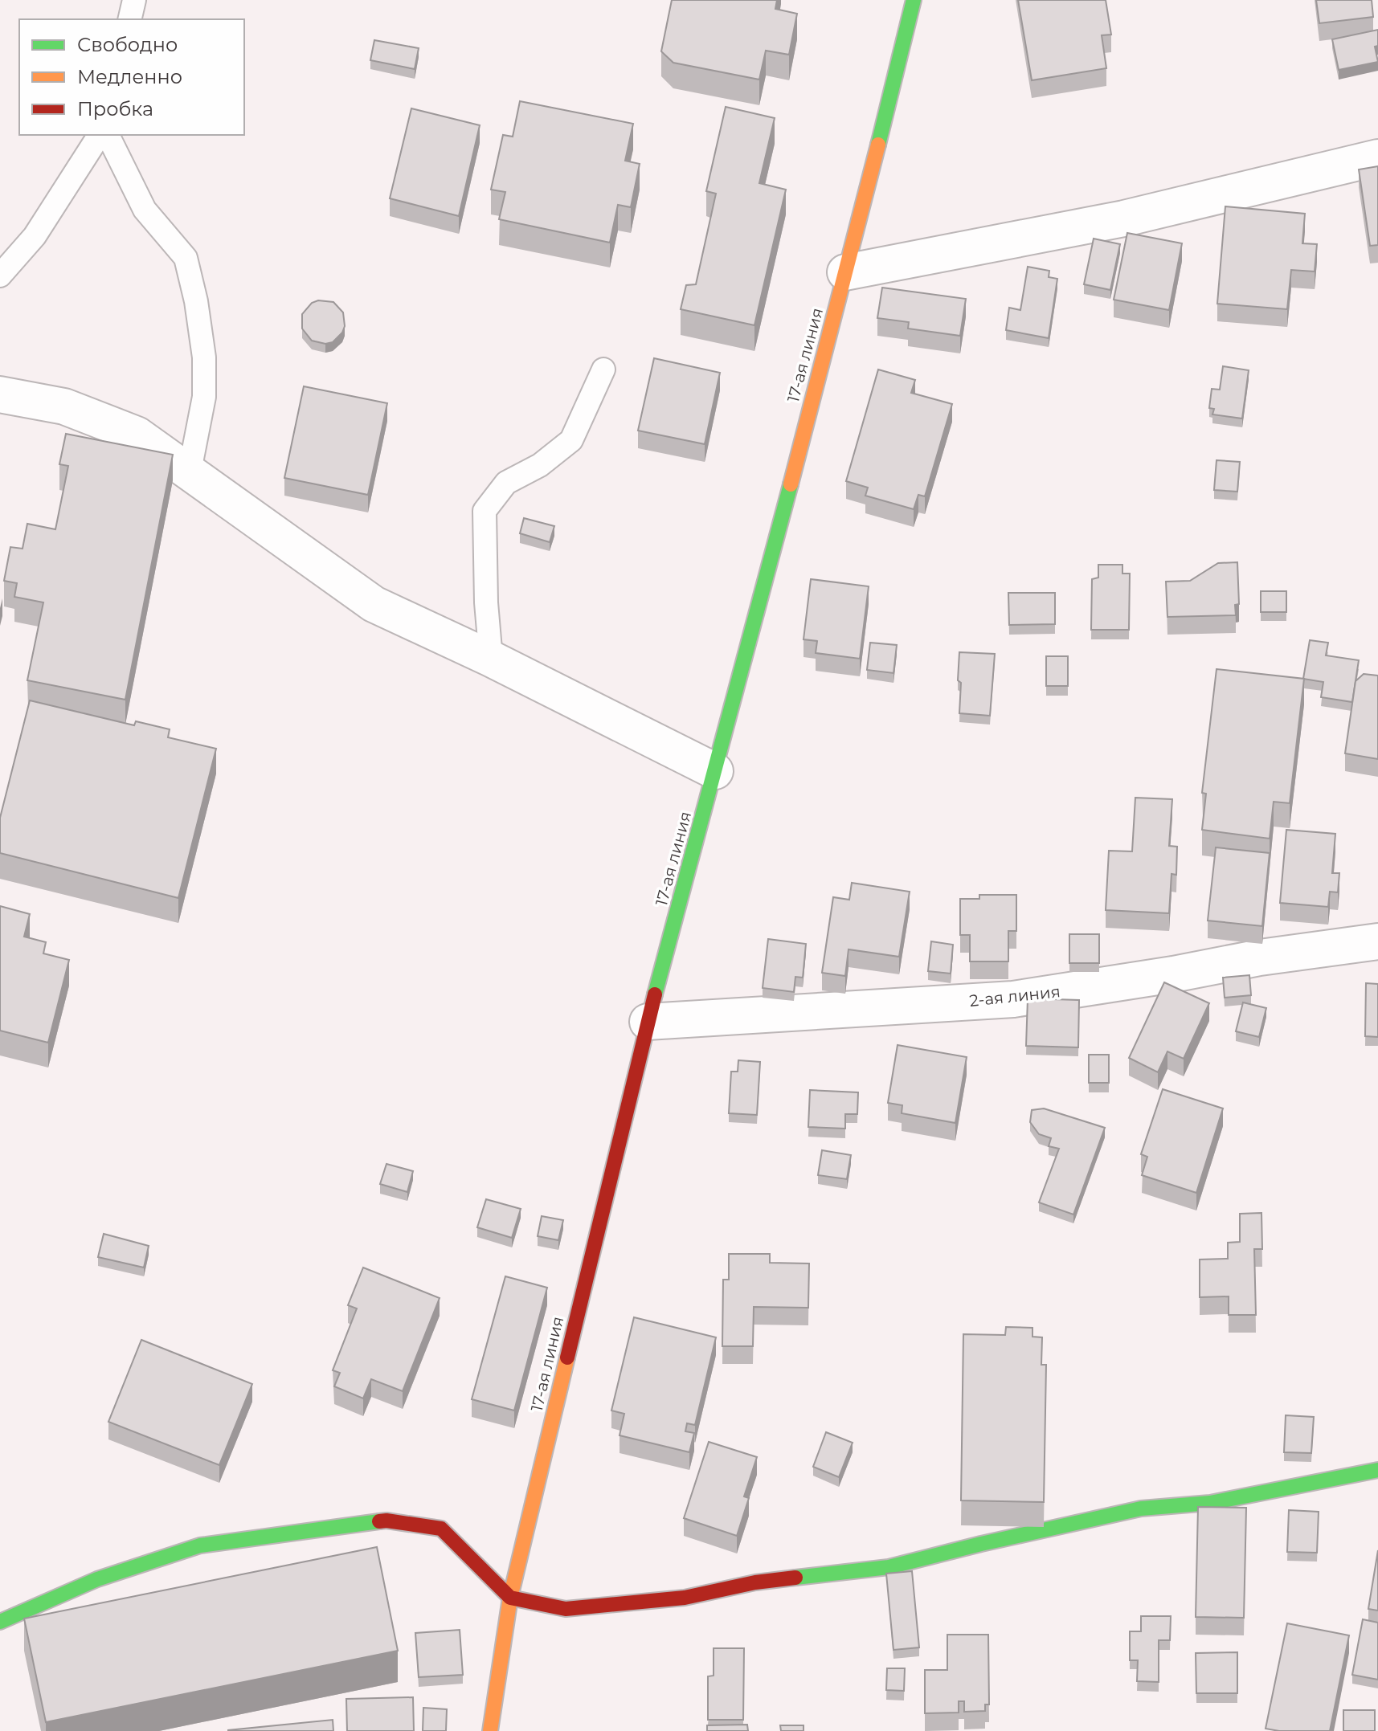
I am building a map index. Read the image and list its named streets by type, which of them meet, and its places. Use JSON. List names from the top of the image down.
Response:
{
  "streets": {
    "street": ["17-ая линия", "2-ая линия"]
  },
  "crossings": [
    ["17-ая линия", "2-ая линия"]
  ],
  "legend": ["Свободно", "Медленно", "Пробка"]
}
